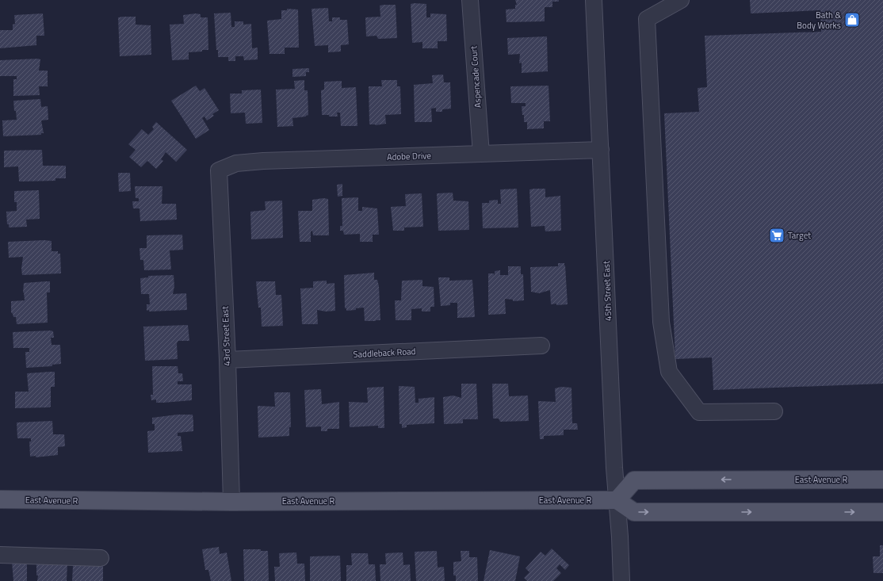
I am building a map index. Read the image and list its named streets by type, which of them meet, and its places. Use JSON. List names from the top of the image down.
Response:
{
  "streets": {
    "main road": ["East Avenue R"],
    "street": [
      "Aspencade Court",
      "Adobe Drive",
      "45th Street East",
      "43rd Street East",
      "Saddleback Road"
    ]
  },
  "crossings": [
    ["Aspencade Court", "Adobe Drive"],
    ["Adobe Drive", "45th Street East"],
    ["Adobe Drive", "43rd Street East"],
    ["45th Street East", "East Avenue R"],
    ["43rd Street East", "Saddleback Road"],
    ["43rd Street East", "East Avenue R"]
  ],
  "places": {
    "shop": ["Bath & Body Works"],
    "supermarket": ["Target"]
  }
}
